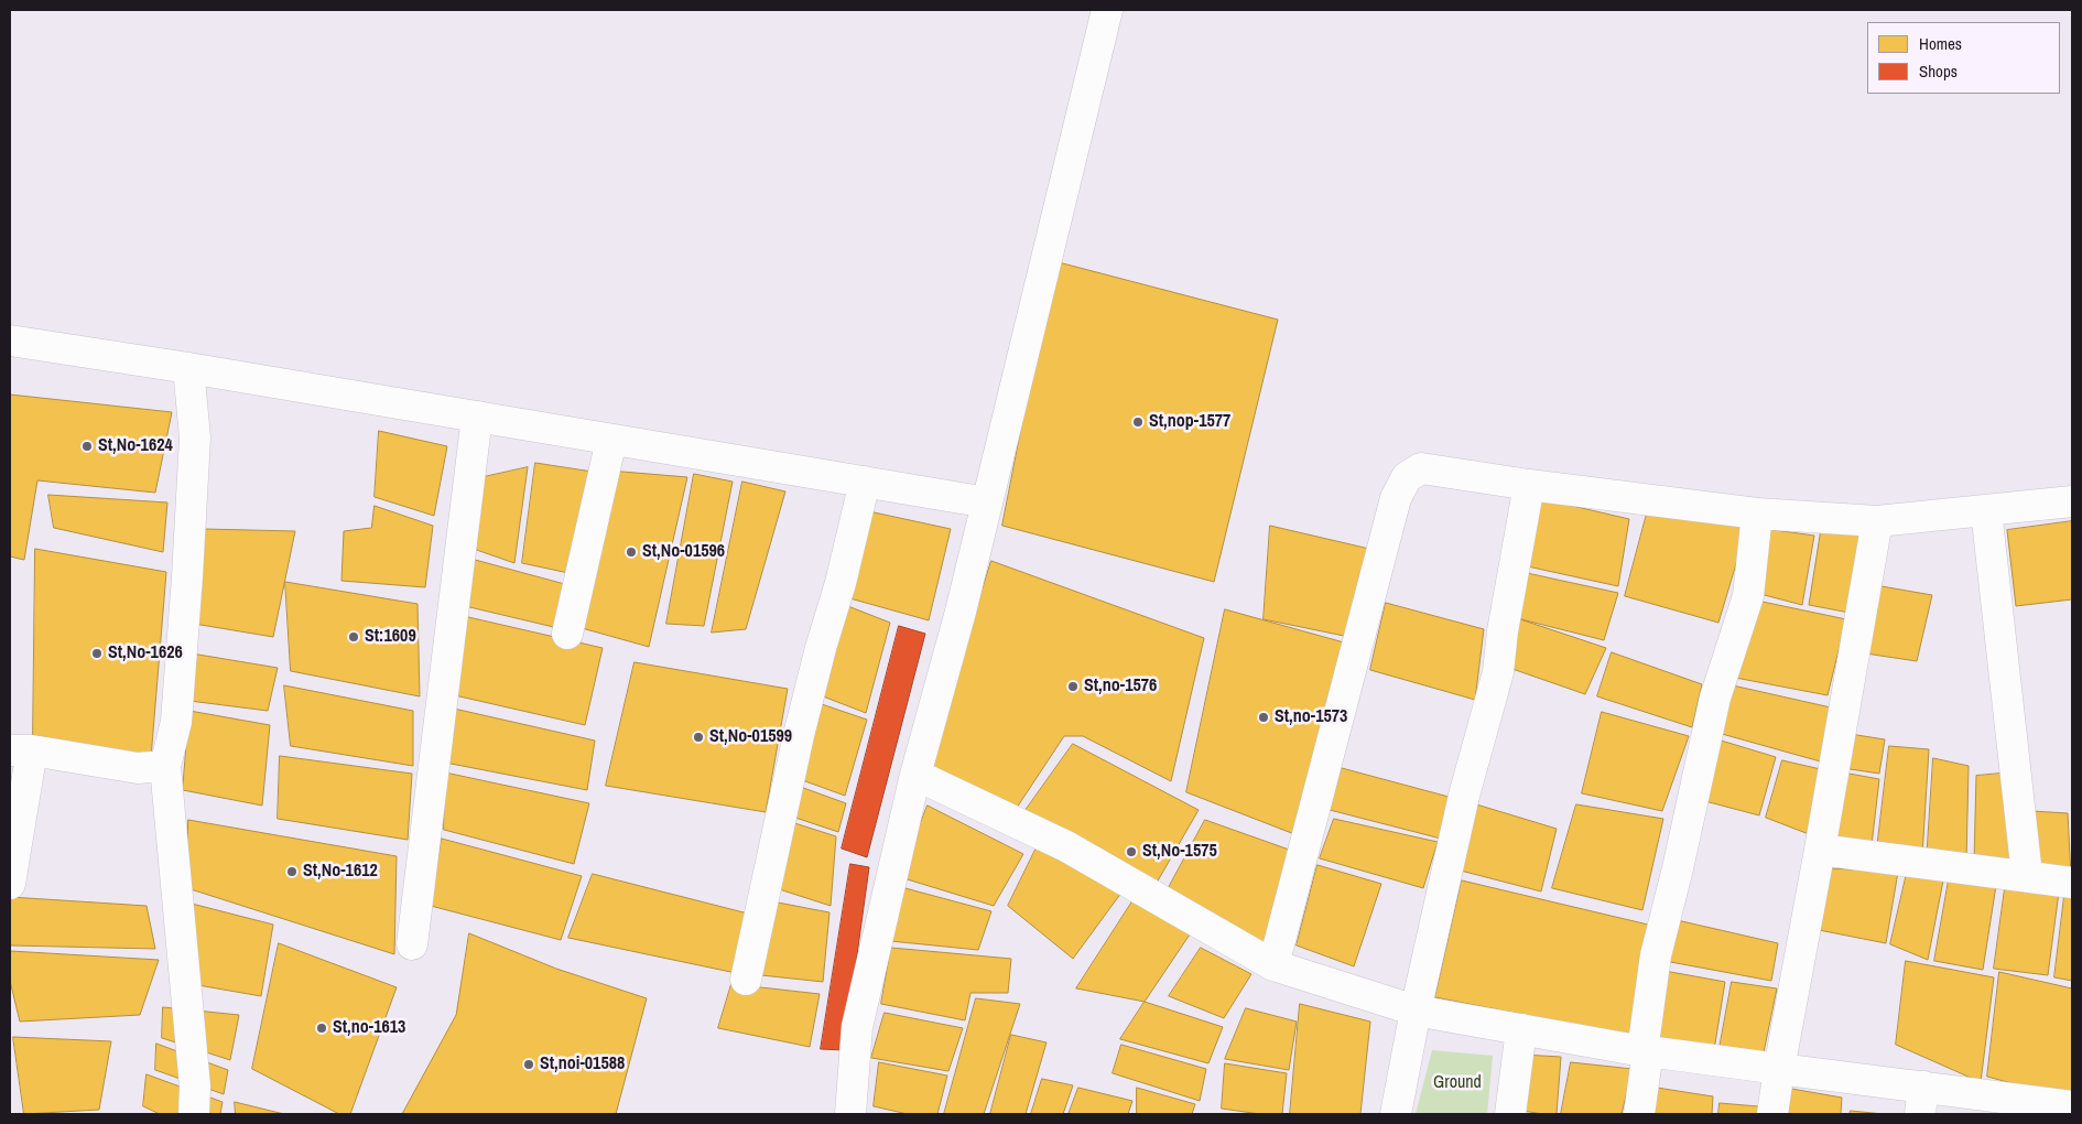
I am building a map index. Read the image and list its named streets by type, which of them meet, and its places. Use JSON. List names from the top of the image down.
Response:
{
  "parks": ["Ground"],
  "places": [
    "St,nop-1577",
    "St,No-1624",
    "St,No-01596",
    "St:1609",
    "St,No-1626",
    "St,no-1576",
    "St,no-1573",
    "St,No-01599",
    "St,No-1575",
    "St,No-1612",
    "St,no-1613",
    "St,noi-01588"
  ],
  "legend": ["Homes", "Shops"]
}
